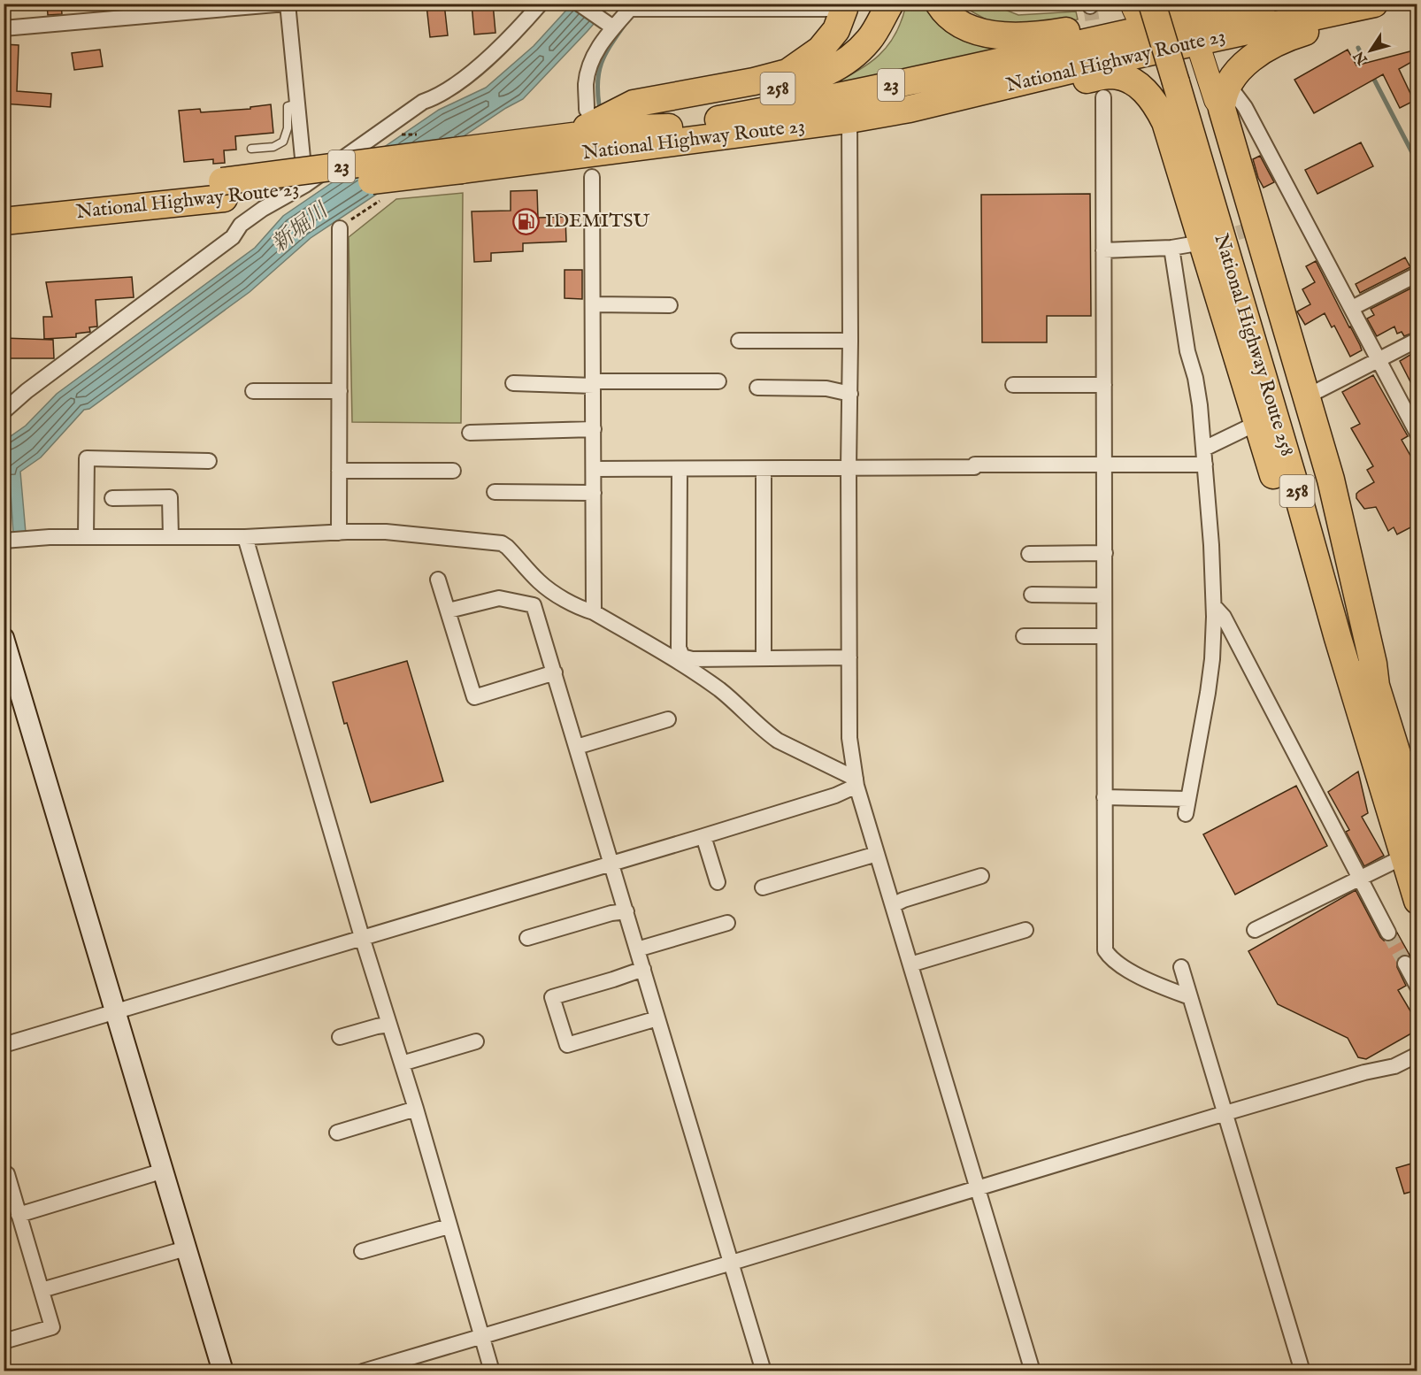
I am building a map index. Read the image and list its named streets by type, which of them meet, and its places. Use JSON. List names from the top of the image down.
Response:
{
  "streets": {
    "highway": [
      "National Highway Route 23",
      "23",
      "258",
      "National Highway Route 258"
    ]
  },
  "crossings": [
    ["National Highway Route 23", "258"],
    ["National Highway Route 23", "National Highway Route 258"],
    ["258", "National Highway Route 258"]
  ],
  "water": ["新堀川"],
  "places": {
    "fuel station": ["IDEMITSU"]
  },
  "north": "bottom left"
}
